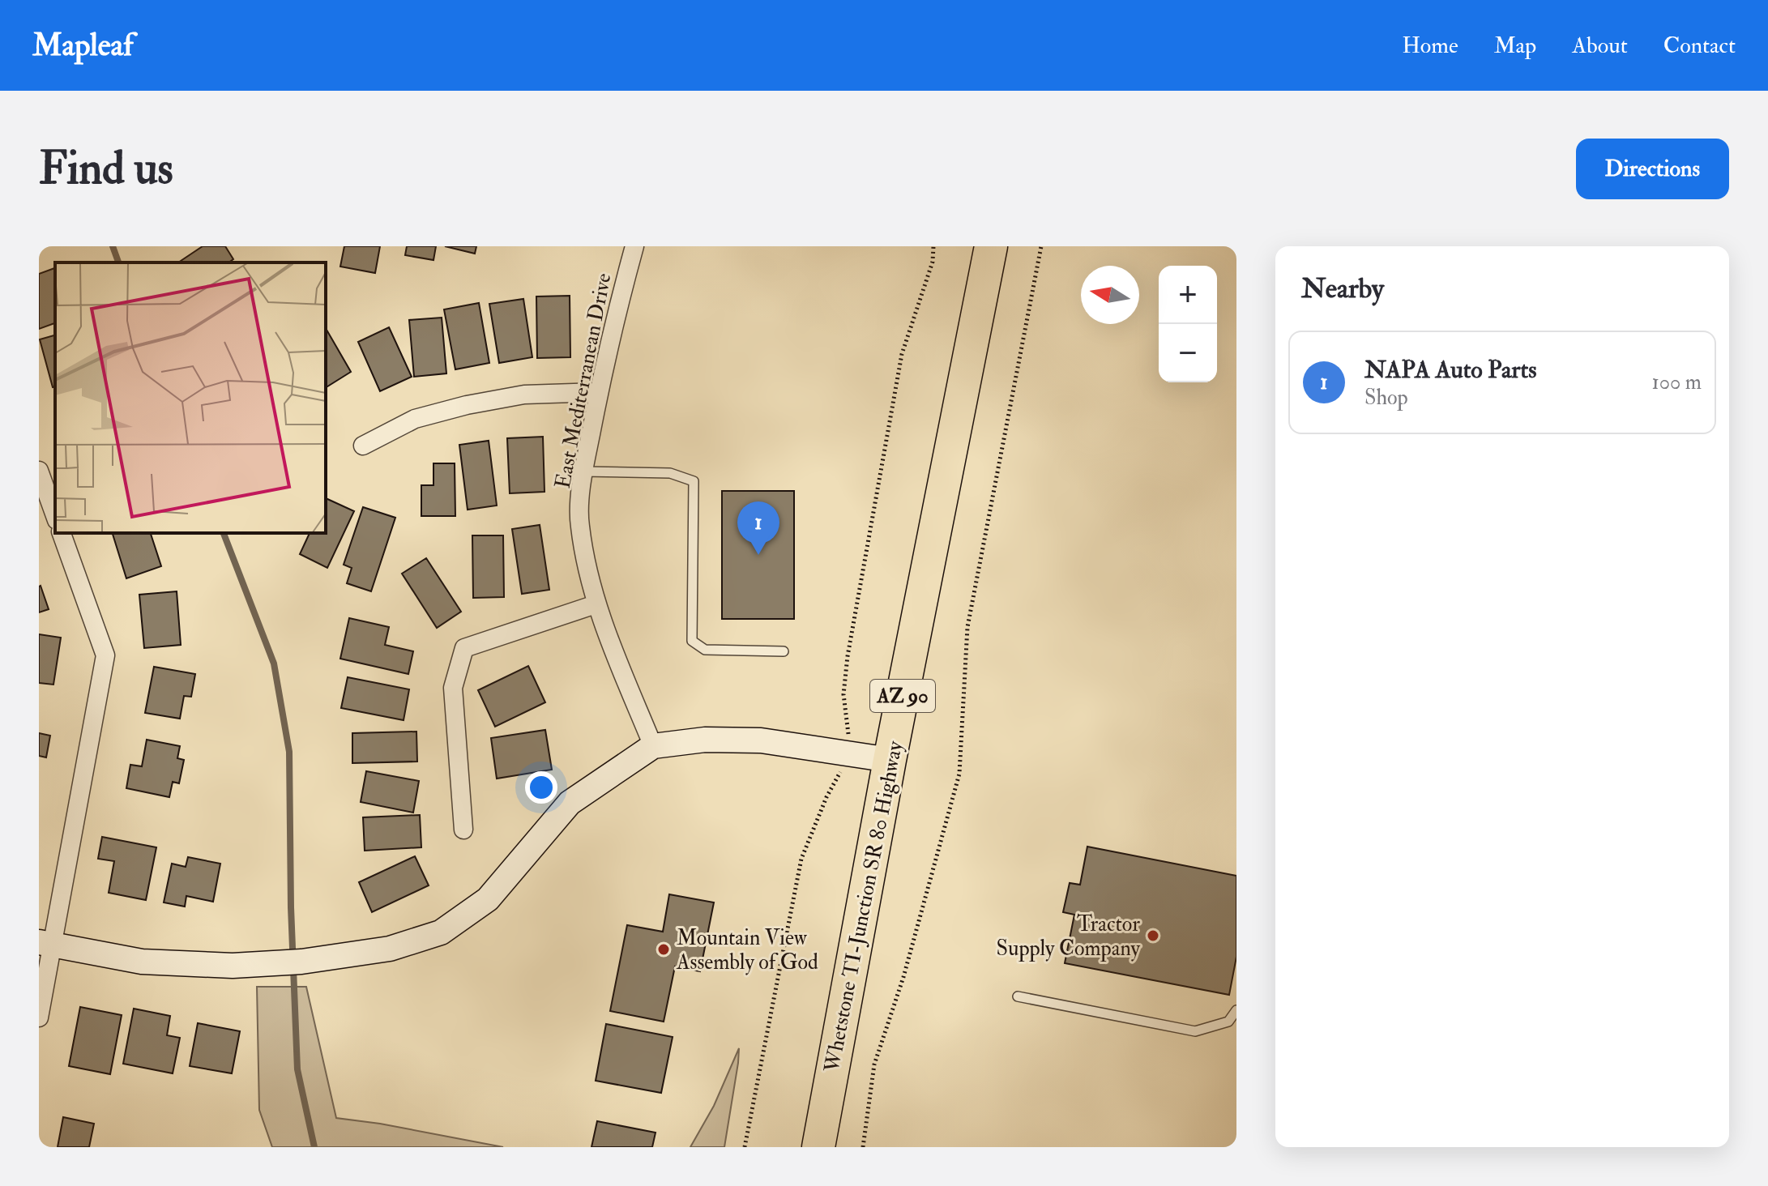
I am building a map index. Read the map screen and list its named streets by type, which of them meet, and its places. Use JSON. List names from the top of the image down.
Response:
{
  "streets": {
    "highway": ["AZ 90", "Whetstone TI-Junction SR 80 Highway"],
    "street": ["East Mediterranean Drive"]
  },
  "places": ["Tractor Supply Company", "Mountain View Assembly of God"],
  "north": "left",
  "page": {
    "header": "Mapleaf",
    "nav": [
      "Home",
      "Map",
      "About",
      "Contact"
    ],
    "buttons": "Directions",
    "title": "Find us",
    "heading": "Nearby",
    "map_buttons": ["+", "−"],
    "list": [
      {
        "mark": "1",
        "name": "NAPA Auto Parts",
        "note": "Shop",
        "value": "100 m"
      }
    ],
    "pins": "1"
  }
}
